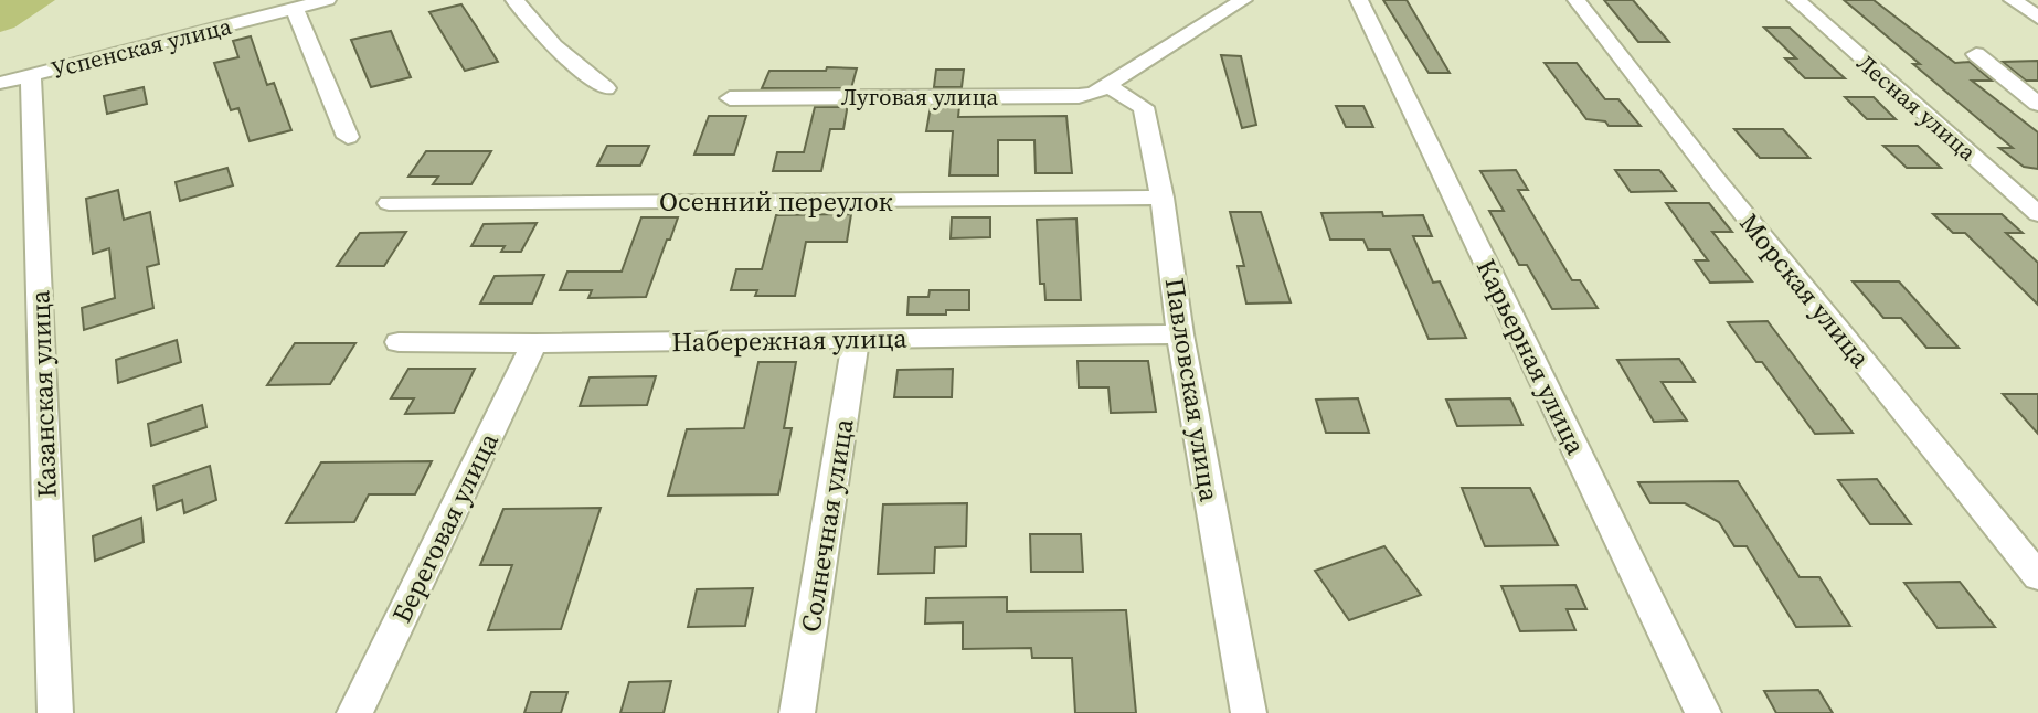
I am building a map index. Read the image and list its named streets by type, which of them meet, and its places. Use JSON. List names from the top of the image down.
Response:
{
  "streets": {
    "street": [
      "Успенская улица",
      "Луговая улица",
      "Лесная улица",
      "Осенний переулок",
      "Морская улица",
      "Набережная улица",
      "Карьерная улица",
      "Павловская улица",
      "Казанская улица",
      "Солнечная улица",
      "Береговая улица"
    ]
  },
  "crossings": [
    ["Успенская улица", "Казанская улица"],
    ["Луговая улица", "Павловская улица"],
    ["Осенний переулок", "Павловская улица"],
    ["Набережная улица", "Павловская улица"],
    ["Набережная улица", "Солнечная улица"],
    ["Набережная улица", "Береговая улица"]
  ]
}
